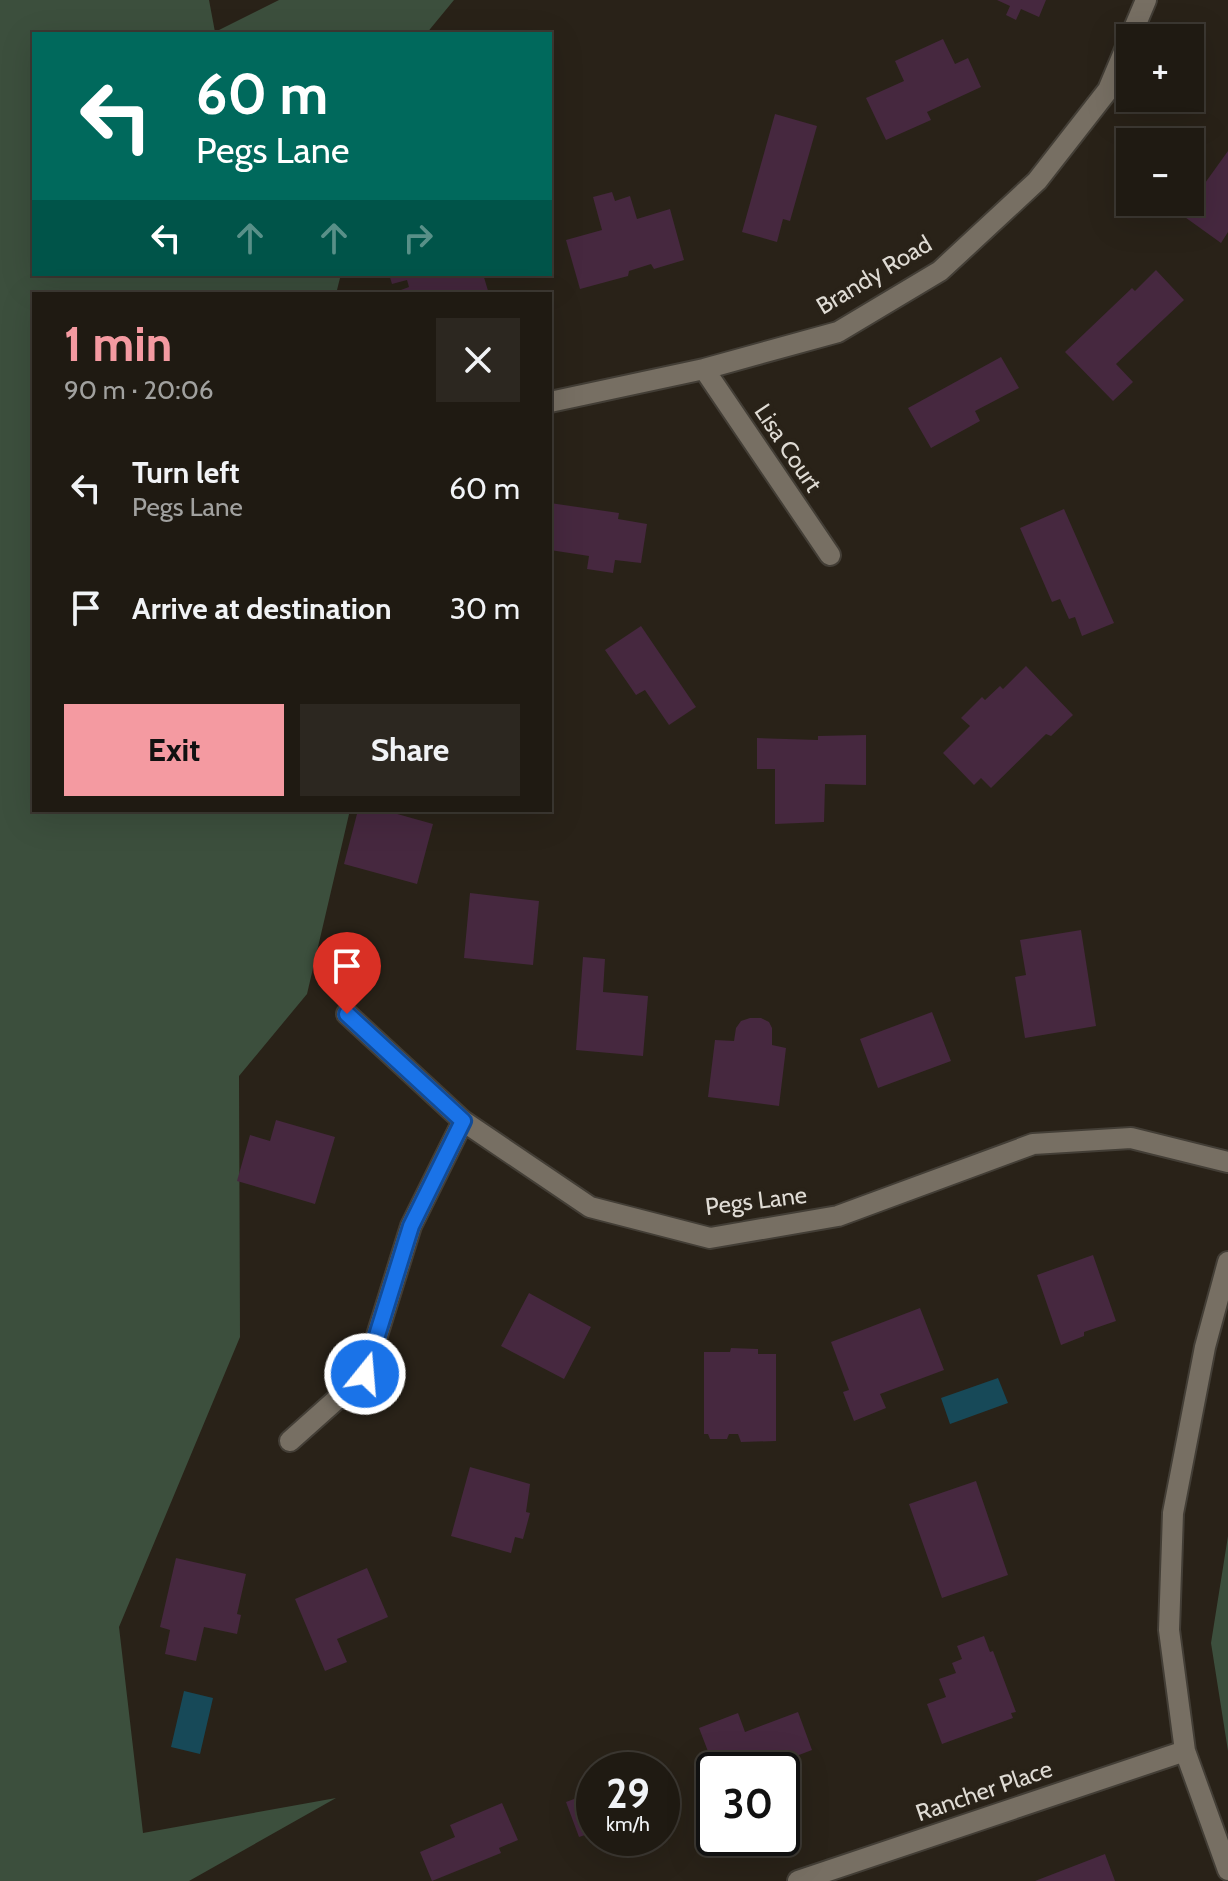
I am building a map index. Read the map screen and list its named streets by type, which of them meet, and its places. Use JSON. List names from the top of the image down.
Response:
{
  "streets": {
    "street": [
      "Brandy Road",
      "Lisa Court",
      "Pegs Lane",
      "Rancher Place"
    ]
  },
  "crossings": [
    ["Brandy Road", "Lisa Court"]
  ],
  "page": {
    "map_buttons": ["+", "−"],
    "turn": ["60 m", "Pegs Lane"],
    "heading": ["1 min", "90 m · 20:06"],
    "list": [
      {
        "name": "Turn left",
        "note": "Pegs Lane",
        "value": "60 m"
      },
      {
        "name": "Arrive at destination",
        "value": "30 m"
      }
    ],
    "buttons": ["Exit", "Share"],
    "speed": "29 km/h",
    "limit": "30"
  }
}
